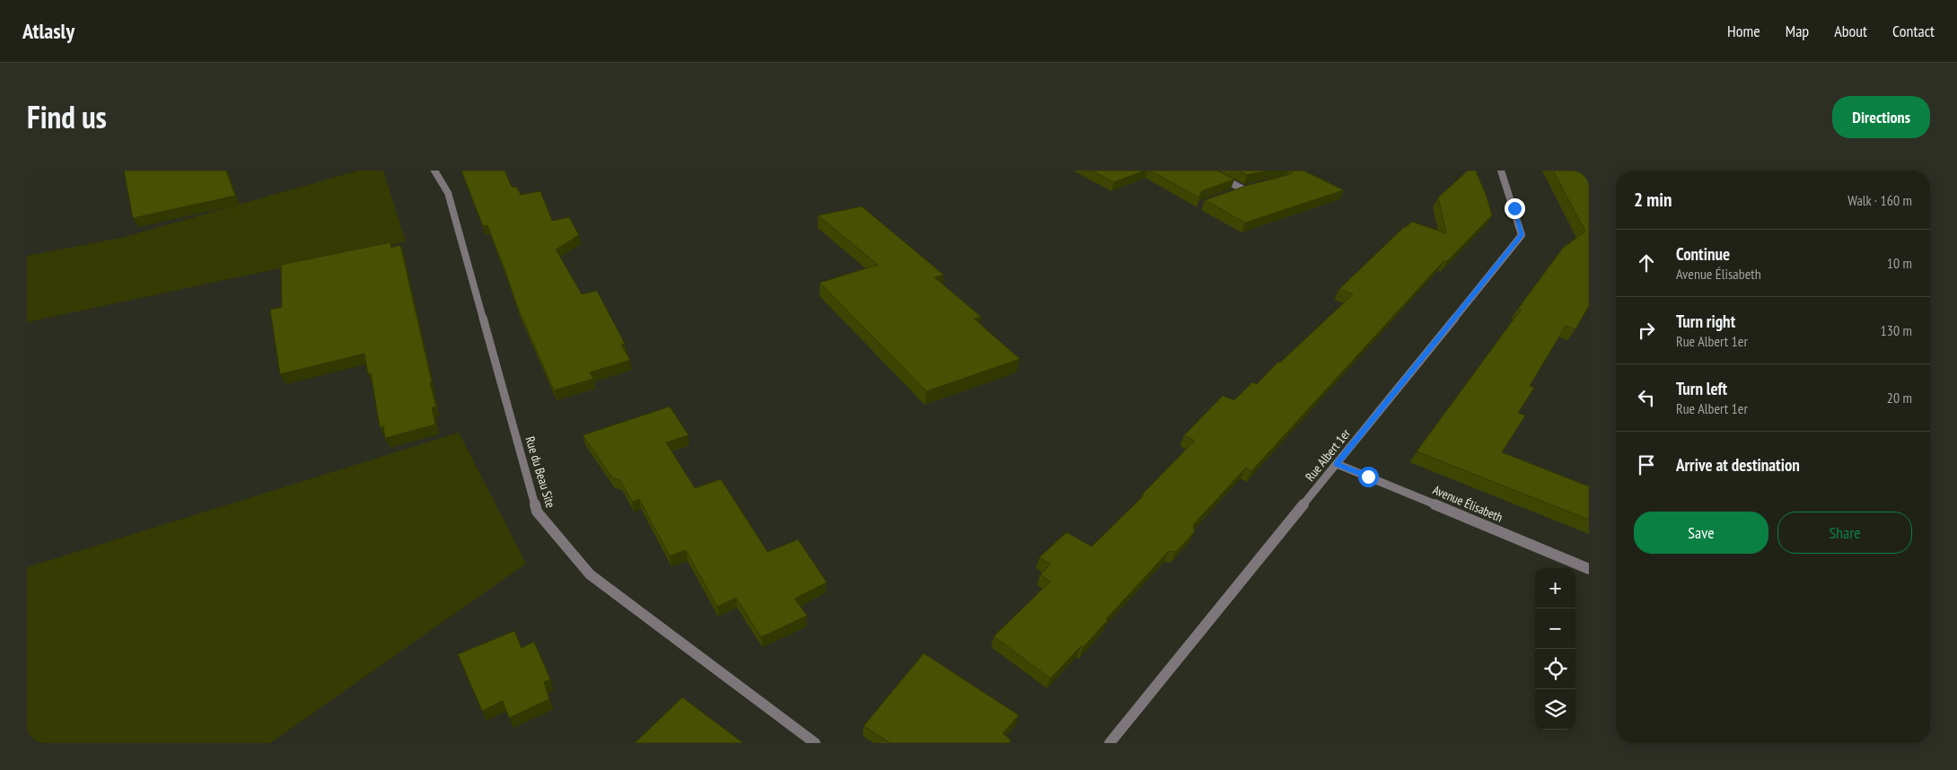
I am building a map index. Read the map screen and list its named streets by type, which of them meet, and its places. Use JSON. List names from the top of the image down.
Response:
{
  "streets": {
    "street": ["Rue Albert 1er", "Rue du Beau Site", "Avenue Élisabeth"]
  },
  "crossings": [
    ["Rue Albert 1er", "Avenue Élisabeth"]
  ],
  "page": {
    "header": "Atlasly",
    "nav": [
      "Home",
      "Map",
      "About",
      "Contact"
    ],
    "title": "Find us",
    "buttons": [
      "Directions",
      ["Save", "Share"]
    ],
    "heading": ["2 min", "Walk · 160 m"],
    "list": [
      ["Continue", "Avenue Élisabeth", "10 m"],
      ["Turn right", "Rue Albert 1er", "130 m"],
      ["Turn left", "Rue Albert 1er", "20 m"],
      "Arrive at destination"
    ],
    "map_buttons": ["+", "−"]
  }
}
